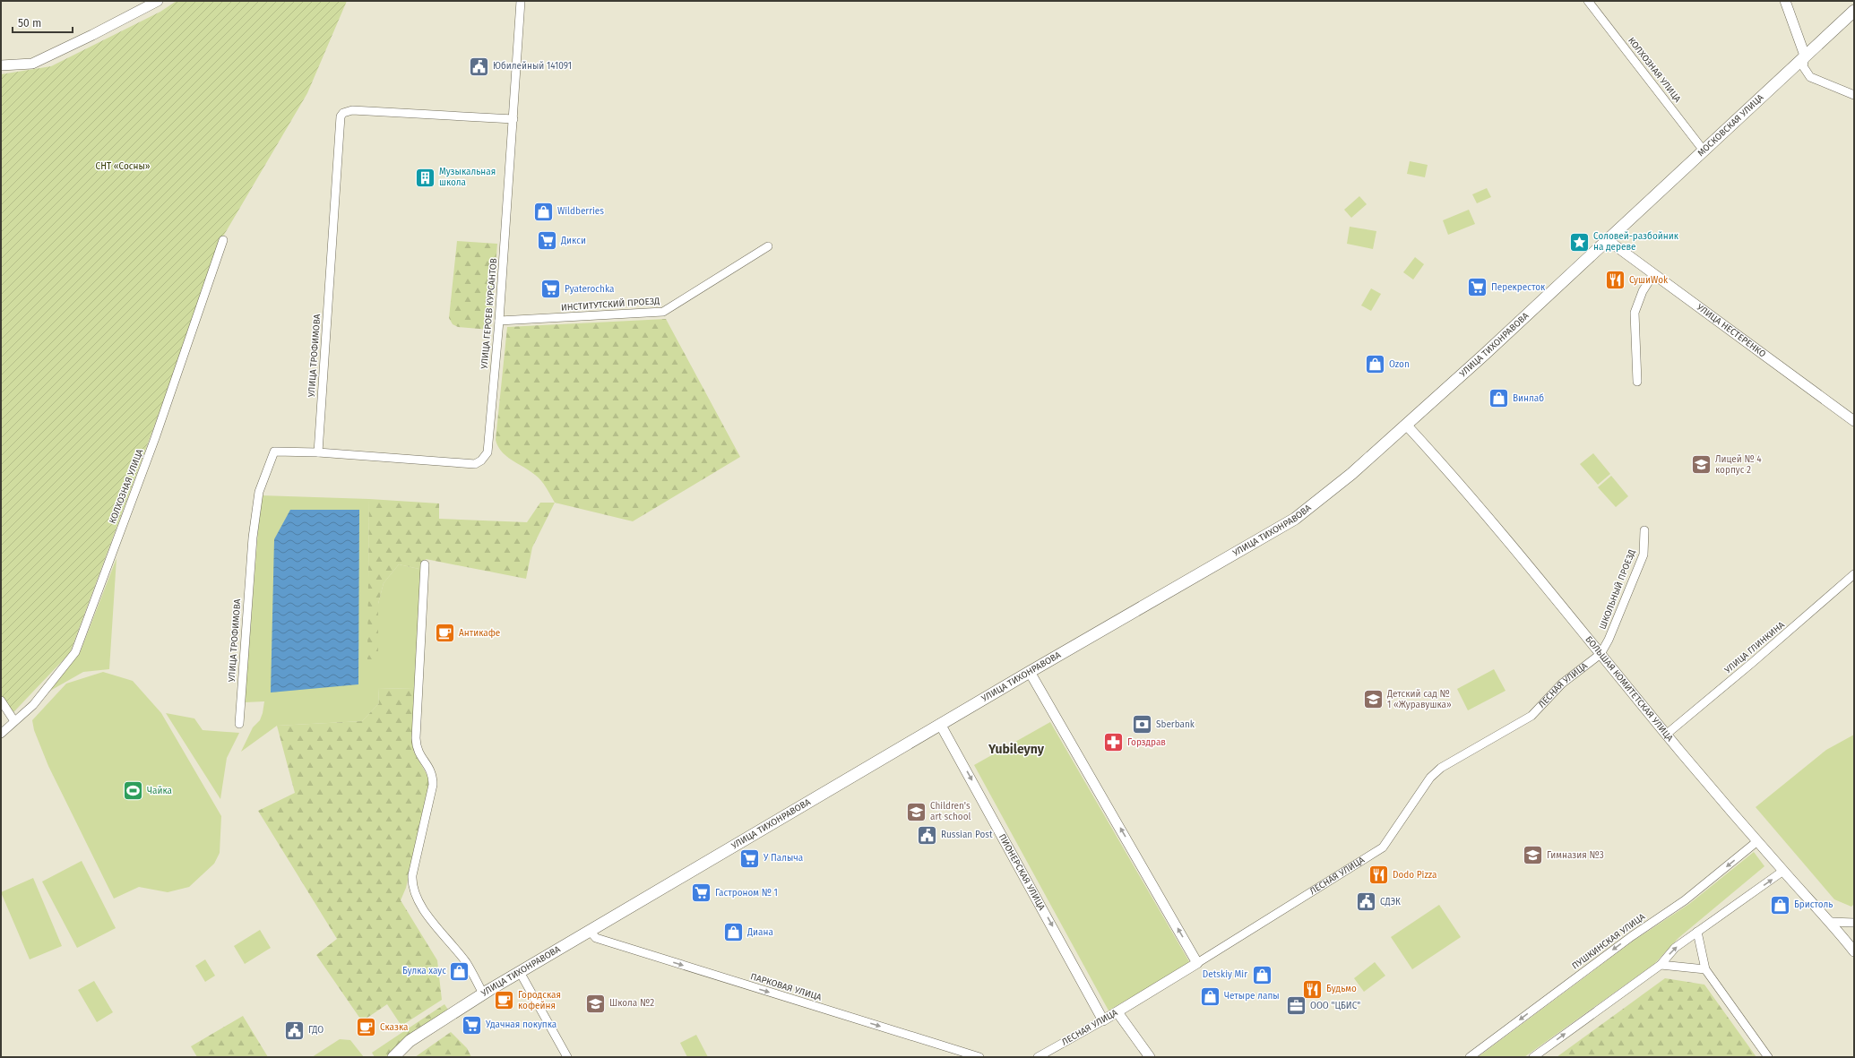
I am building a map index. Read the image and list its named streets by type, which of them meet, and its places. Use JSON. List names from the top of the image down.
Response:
{
  "streets": {
    "main road": ["МОСКОВСКАЯ УЛИЦА", "УЛИЦА ТИХОНРАВОВА"],
    "street": [
      "КОЛХОЗНАЯ УЛИЦА",
      "ИНСТИТУТСКИЙ ПРОЕЗД",
      "УЛИЦА ГЕРОЕВ КУРСАНТОВ",
      "УЛИЦА НЕСТЕРЕНКО",
      "УЛИЦА ТРОФИМОВА",
      "ШКОЛЬНЫЙ ПРОЕЗД",
      "УЛИЦА ГЛИНКИНА",
      "ЛЕСНАЯ УЛИЦА",
      "БОЛЬШАЯ КОМИТЕТСКАЯ УЛИЦА",
      "ПИОНЕРСКАЯ УЛИЦА",
      "ПУШКИНСКАЯ УЛИЦА",
      "ПАРКОВАЯ УЛИЦА"
    ]
  },
  "crossings": [
    ["КОЛХОЗНАЯ УЛИЦА", "МОСКОВСКАЯ УЛИЦА"],
    ["МОСКОВСКАЯ УЛИЦА", "УЛИЦА НЕСТЕРЕНКО"],
    ["МОСКОВСКАЯ УЛИЦА", "УЛИЦА ТИХОНРАВОВА"],
    ["ИНСТИТУТСКИЙ ПРОЕЗД", "УЛИЦА ГЕРОЕВ КУРСАНТОВ"],
    ["УЛИЦА ГЕРОЕВ КУРСАНТОВ", "УЛИЦА ТРОФИМОВА"],
    ["УЛИЦА НЕСТЕРЕНКО", "УЛИЦА ТИХОНРАВОВА"],
    ["УЛИЦА ТИХОНРАВОВА", "БОЛЬШАЯ КОМИТЕТСКАЯ УЛИЦА"],
    ["УЛИЦА ТИХОНРАВОВА", "ПИОНЕРСКАЯ УЛИЦА"],
    ["УЛИЦА ТИХОНРАВОВА", "ПАРКОВАЯ УЛИЦА"],
    ["ШКОЛЬНЫЙ ПРОЕЗД", "ЛЕСНАЯ УЛИЦА"],
    ["ШКОЛЬНЫЙ ПРОЕЗД", "БОЛЬШАЯ КОМИТЕТСКАЯ УЛИЦА"],
    ["УЛИЦА ГЛИНКИНА", "БОЛЬШАЯ КОМИТЕТСКАЯ УЛИЦА"],
    ["ЛЕСНАЯ УЛИЦА", "БОЛЬШАЯ КОМИТЕТСКАЯ УЛИЦА"],
    ["ЛЕСНАЯ УЛИЦА", "ПИОНЕРСКАЯ УЛИЦА"],
    ["БОЛЬШАЯ КОМИТЕТСКАЯ УЛИЦА", "ПУШКИНСКАЯ УЛИЦА"]
  ],
  "one_way": ["ПИОНЕРСКАЯ УЛИЦА", "ПАРКОВАЯ УЛИЦА"],
  "districts": ["Yubileyny"],
  "parks": ["СНТ «Сосны»"],
  "places": {
    "public building": [
      "Юбилейный 141091",
      "Russian Post",
      "СДЭК",
      "ГДО"
    ],
    "building": ["Музыкальная школа"],
    "shop": [
      "Wildberries",
      "Ozon",
      "Винлаб",
      "Бристоль",
      "Диана",
      "Булка хаус",
      "Detskiy Mir",
      "Четыре лапы"
    ],
    "supermarket": [
      "Дикси",
      "Перекресток",
      "Pyaterochka",
      "У Палыча",
      "Гастроном № 1",
      "Удачная покупка"
    ],
    "place": ["Соловей-разбойник на дереве"],
    "restaurant": ["СушиWok", "Dodo Pizza", "Будьмо"],
    "school or university": [
      "Лицей № 4 корпус 2",
      "Детский сад № 1 «Журавушка»",
      "Children's art school",
      "Гимназия №3",
      "Школа №2"
    ],
    "cafe": ["Антикафе", "Городская кофейня", "Сказка"],
    "bank": ["Sberbank"],
    "pharmacy": ["Горздрав"],
    "sports": ["Чайка"],
    "office": ["ООО \"ЦБИС\""]
  },
  "scale_bar": "50 m"
}
